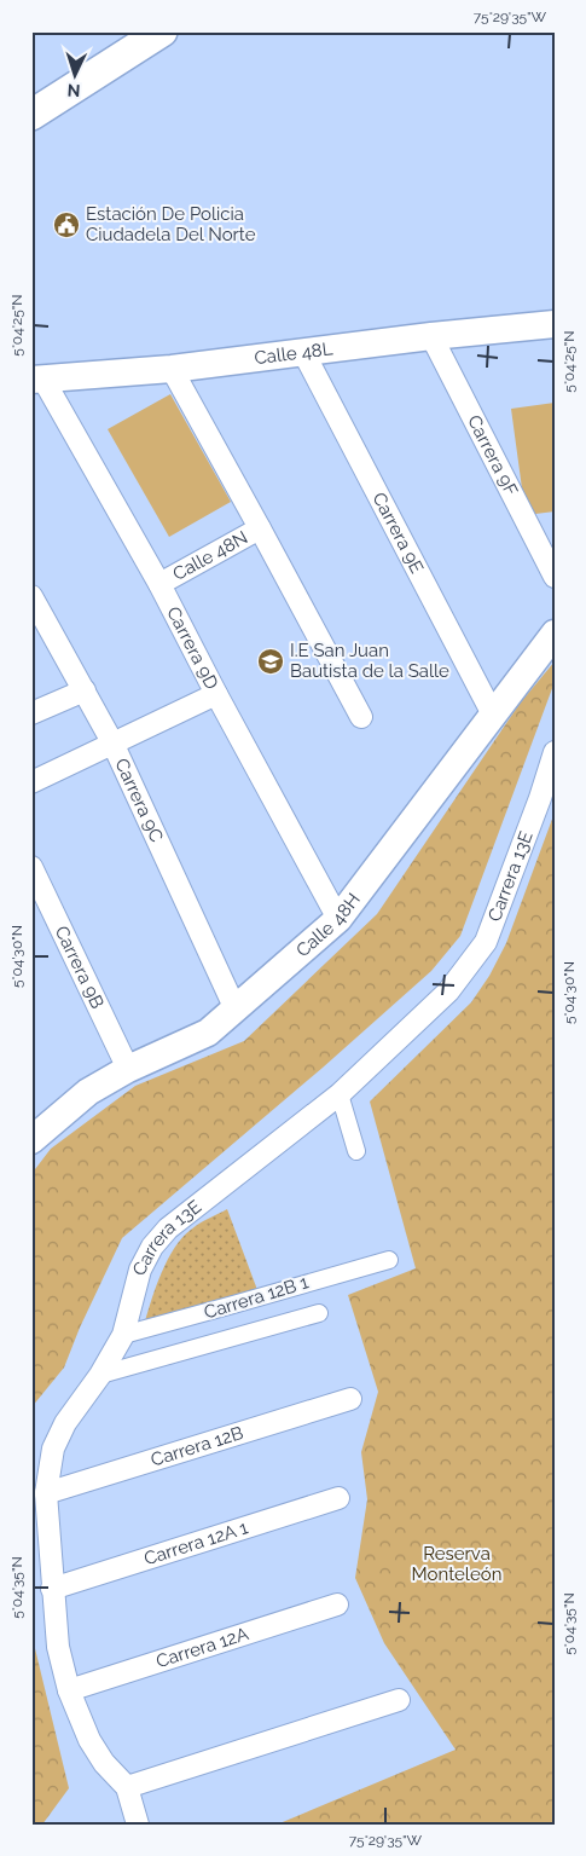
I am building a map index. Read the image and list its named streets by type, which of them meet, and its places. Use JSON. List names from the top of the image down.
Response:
{
  "streets": {
    "street": [
      "Calle 48L",
      "Carrera 9F",
      "Carrera 9E",
      "Calle 48N",
      "Carrera 9D",
      "Carrera 9C",
      "Carrera 13E",
      "Calle 48H",
      "Carrera 9B",
      "Carrera 12B 1",
      "Carrera 12B",
      "Carrera 12A 1",
      "Carrera 12A"
    ]
  },
  "crossings": [
    ["Calle 48L", "Carrera 9F"],
    ["Calle 48L", "Carrera 9E"],
    ["Calle 48L", "Carrera 9D"],
    ["Carrera 9E", "Calle 48H"],
    ["Calle 48N", "Carrera 9D"],
    ["Carrera 9D", "Calle 48H"],
    ["Carrera 9C", "Calle 48H"],
    ["Carrera 13E", "Carrera 12B 1"],
    ["Carrera 13E", "Carrera 12B"],
    ["Carrera 13E", "Carrera 12A 1"],
    ["Carrera 13E", "Carrera 12A"],
    ["Calle 48H", "Carrera 9B"]
  ],
  "parks": ["Reserva Monteleón"],
  "places": {
    "public building": ["Estación De Policia Ciudadela Del Norte"],
    "school or university": ["I.E San Juan Bautista de la Salle"]
  },
  "north": "bottom",
  "coordinates": [
    "75°29'35\"W",
    "5°04'25\"N",
    "5°04'30\"N",
    "5°04'35\"N"
  ]
}
